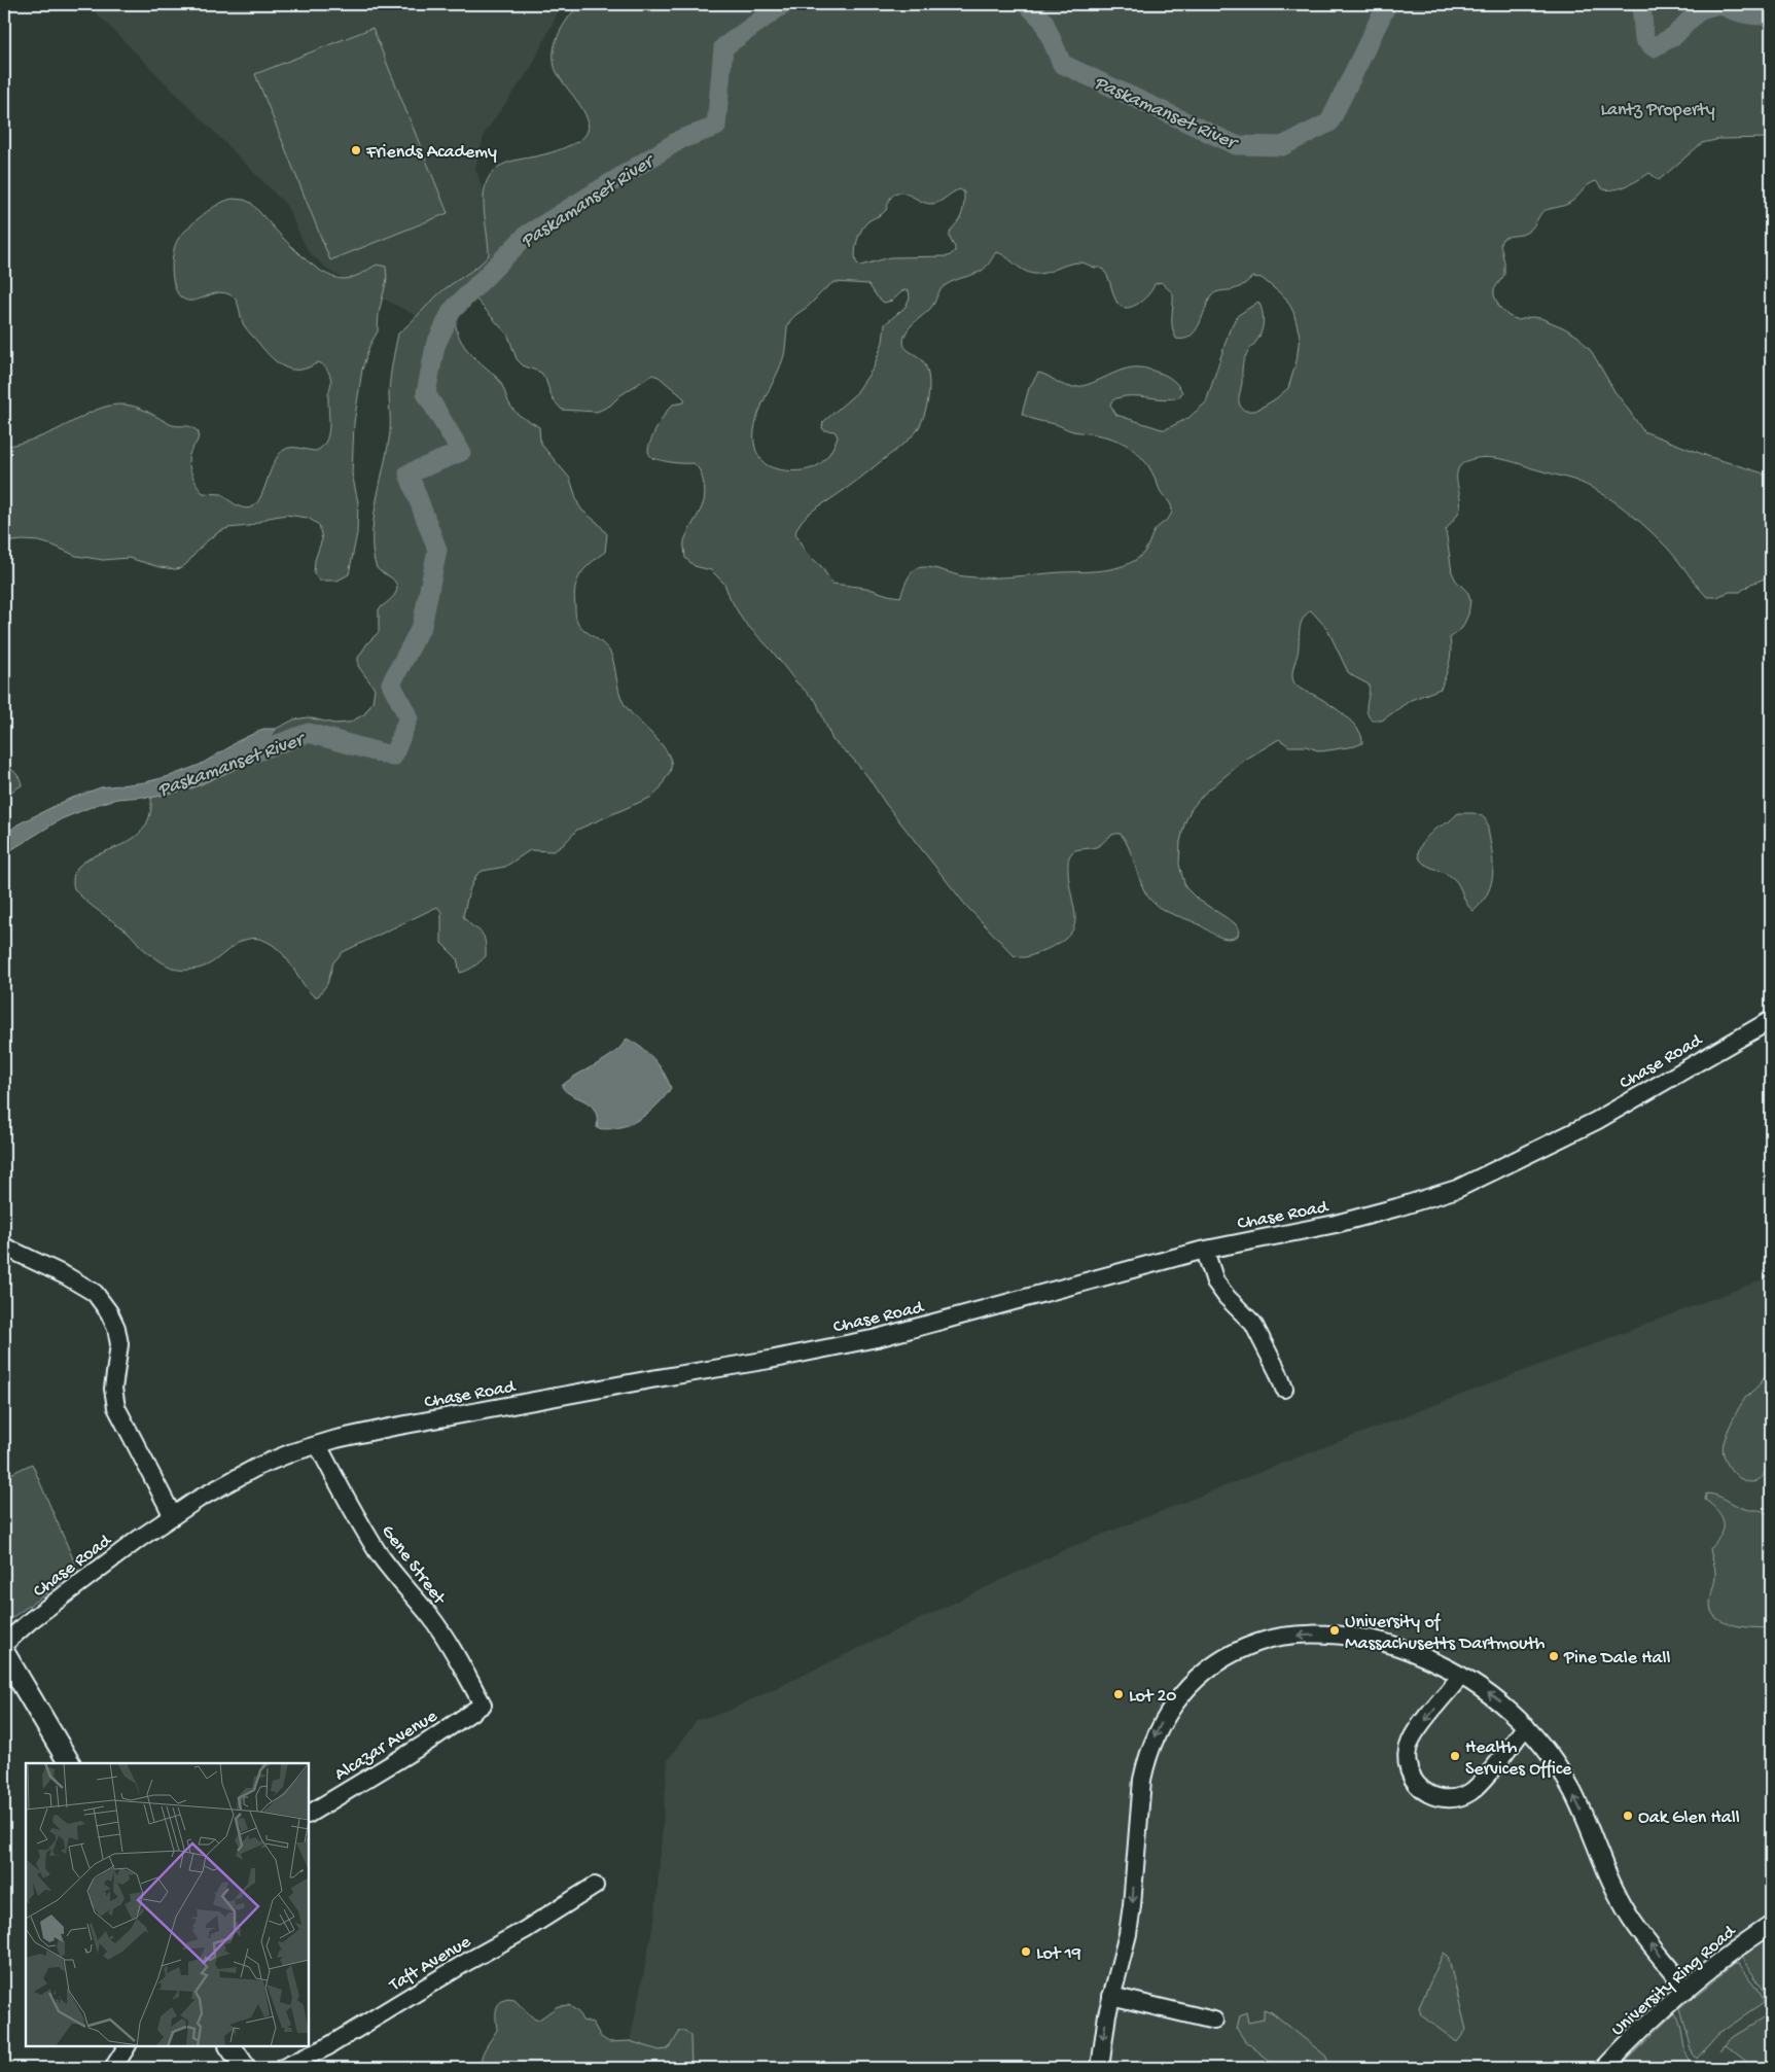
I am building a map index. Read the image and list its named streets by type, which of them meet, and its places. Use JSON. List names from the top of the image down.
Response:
{
  "streets": {
    "street": [
      "Chase Road",
      "Gene Street",
      "Alcazar Avenue",
      "Taft Avenue",
      "University Ring Road"
    ]
  },
  "crossings": [
    ["Chase Road", "Gene Street"],
    ["Gene Street", "Alcazar Avenue"]
  ],
  "water": ["Paskamanset River"],
  "parks": ["Lantz Property"],
  "places": [
    "Friends Academy",
    "University of Massachusetts Dartmouth",
    "Pine Dale Hall",
    "Lot 20",
    "Health Services Office",
    "Oak Glen Hall",
    "Lot 19"
  ]
}
